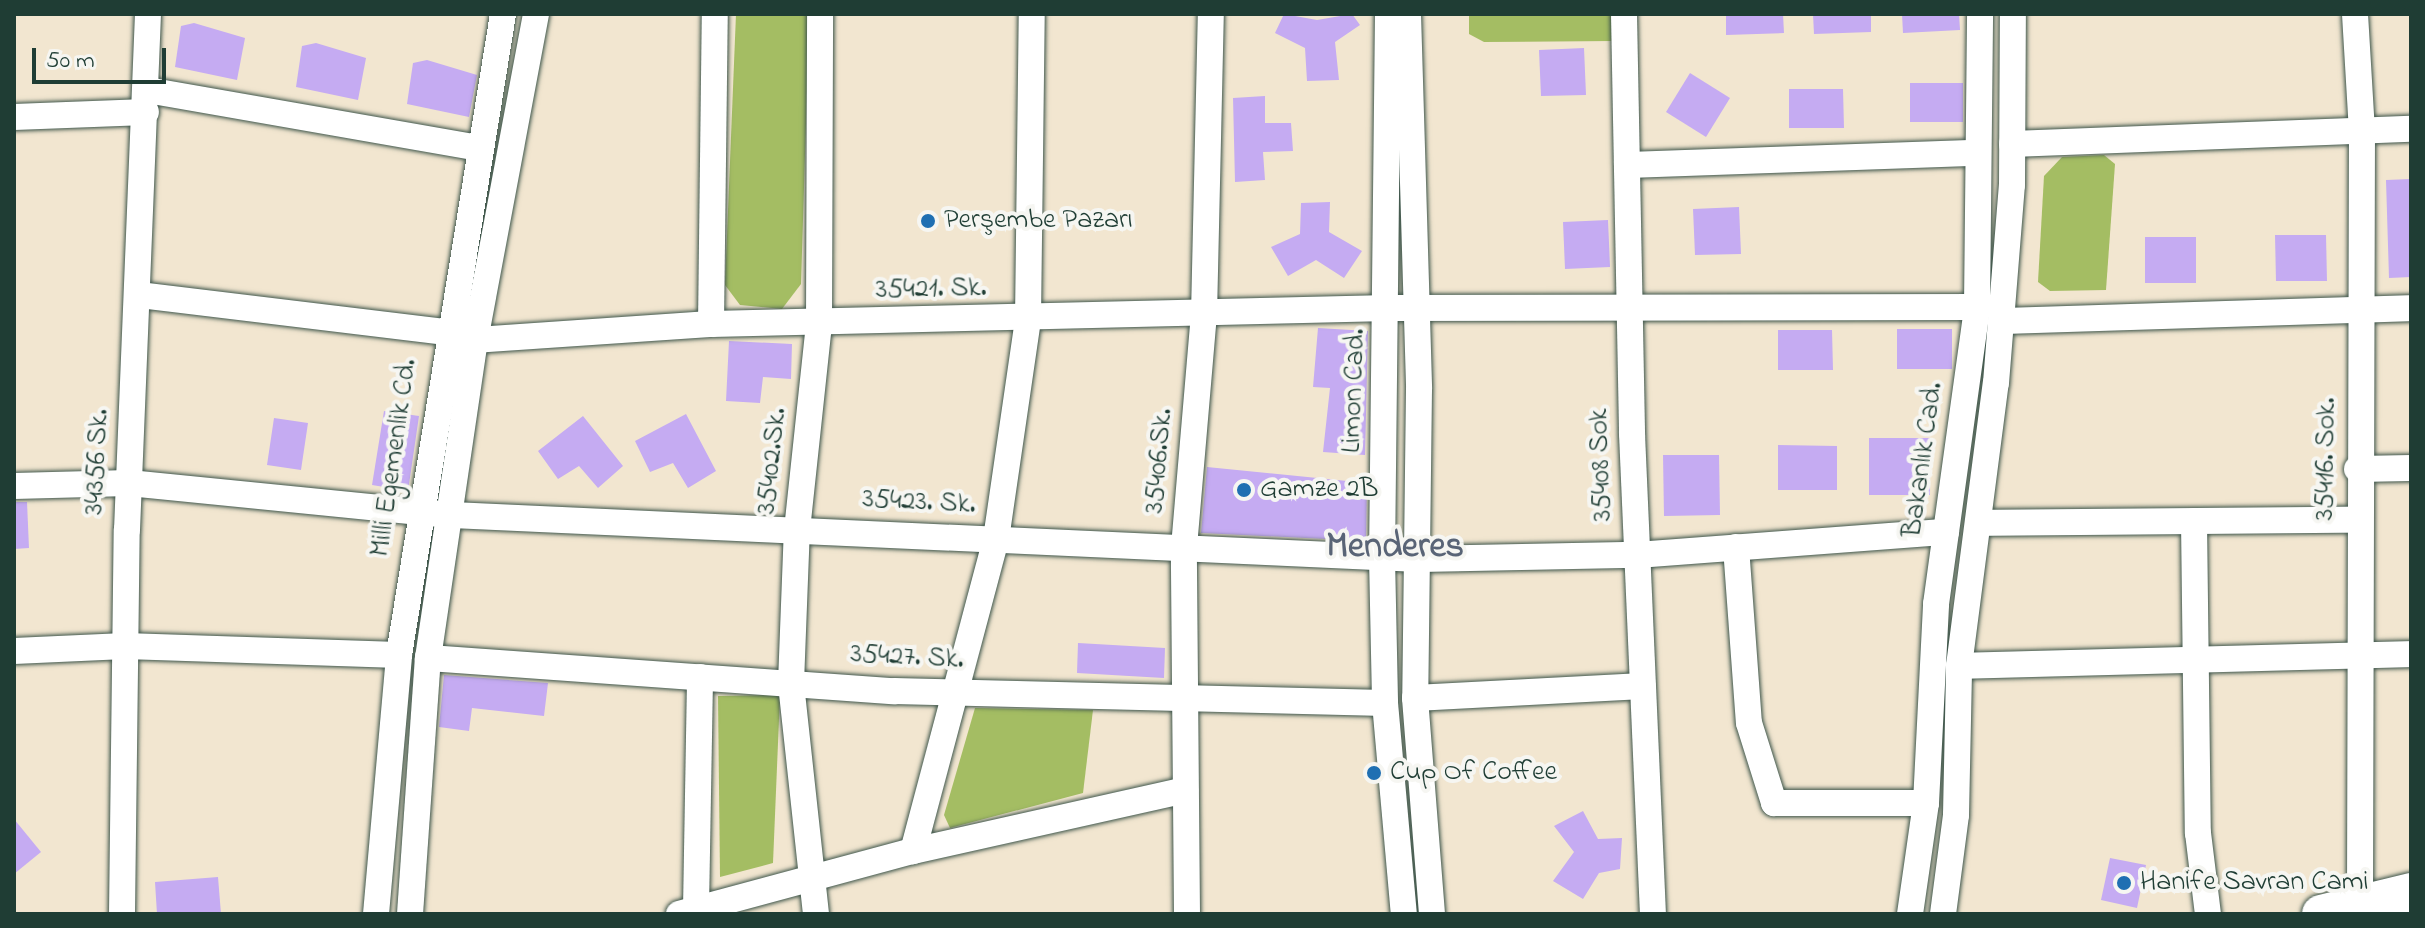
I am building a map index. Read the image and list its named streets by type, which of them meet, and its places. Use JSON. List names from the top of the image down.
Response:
{
  "streets": {
    "street": [
      "35421. Sk.",
      "Limon Cad.",
      "Milli Egemenlik Cd.",
      "35416. Sok.",
      "Bakanlık Cad.",
      "35402.Sk.",
      "35406.Sk.",
      "34356 Sk.",
      "35408 Sok",
      "35423. Sk.",
      "35427. Sk."
    ]
  },
  "crossings": [
    ["35421. Sk.", "Limon Cad."],
    ["35421. Sk.", "Bakanlık Cad."],
    ["35421. Sk.", "35402.Sk."],
    ["35421. Sk.", "35406.Sk."],
    ["35421. Sk.", "35408 Sok"],
    ["Limon Cad.", "35423. Sk."],
    ["Limon Cad.", "35427. Sk."],
    ["Milli Egemenlik Cd.", "35423. Sk."],
    ["Bakanlık Cad.", "35423. Sk."],
    ["35402.Sk.", "35423. Sk."],
    ["35402.Sk.", "35427. Sk."],
    ["35406.Sk.", "35423. Sk."],
    ["35406.Sk.", "35427. Sk."],
    ["34356 Sk.", "35423. Sk."],
    ["35408 Sok", "35423. Sk."]
  ],
  "districts": ["Menderes"],
  "places": [
    "Perşembe Pazarı",
    "Gamze 2B",
    "Cup Of Coffee",
    "Hanife Savran Cami"
  ],
  "scale_bar": "50 m"
}
